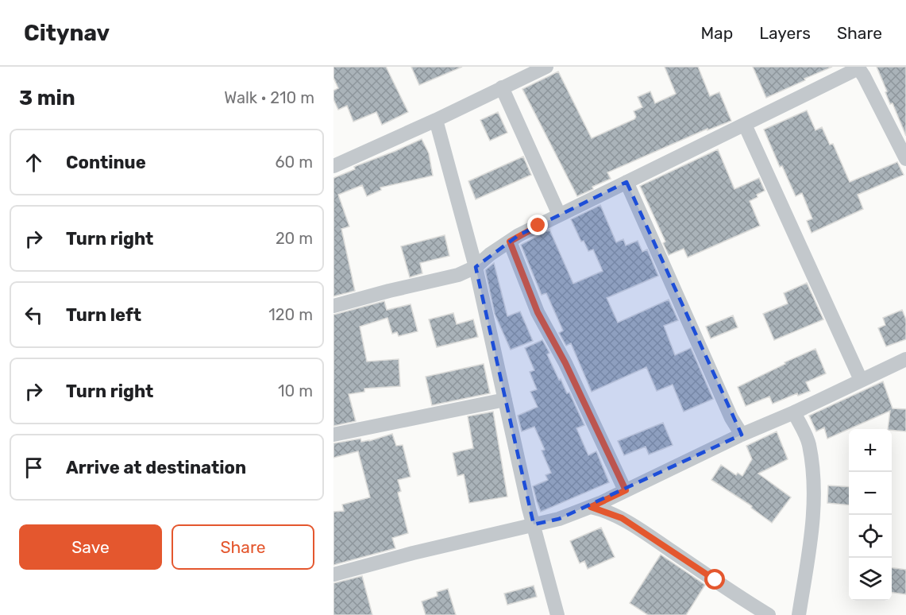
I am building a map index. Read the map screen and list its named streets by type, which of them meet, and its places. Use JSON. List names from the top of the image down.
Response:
{
  "page": {
    "header": "Citynav",
    "nav": ["Map", "Layers", "Share"],
    "heading": ["3 min", "Walk · 210 m"],
    "list": [
      ["Continue", "60 m"],
      ["Turn right", "20 m"],
      ["Turn left", "120 m"],
      ["Turn right", "10 m"],
      "Arrive at destination"
    ],
    "map_buttons": ["+", "−"],
    "buttons": ["Save", "Share"]
  }
}
